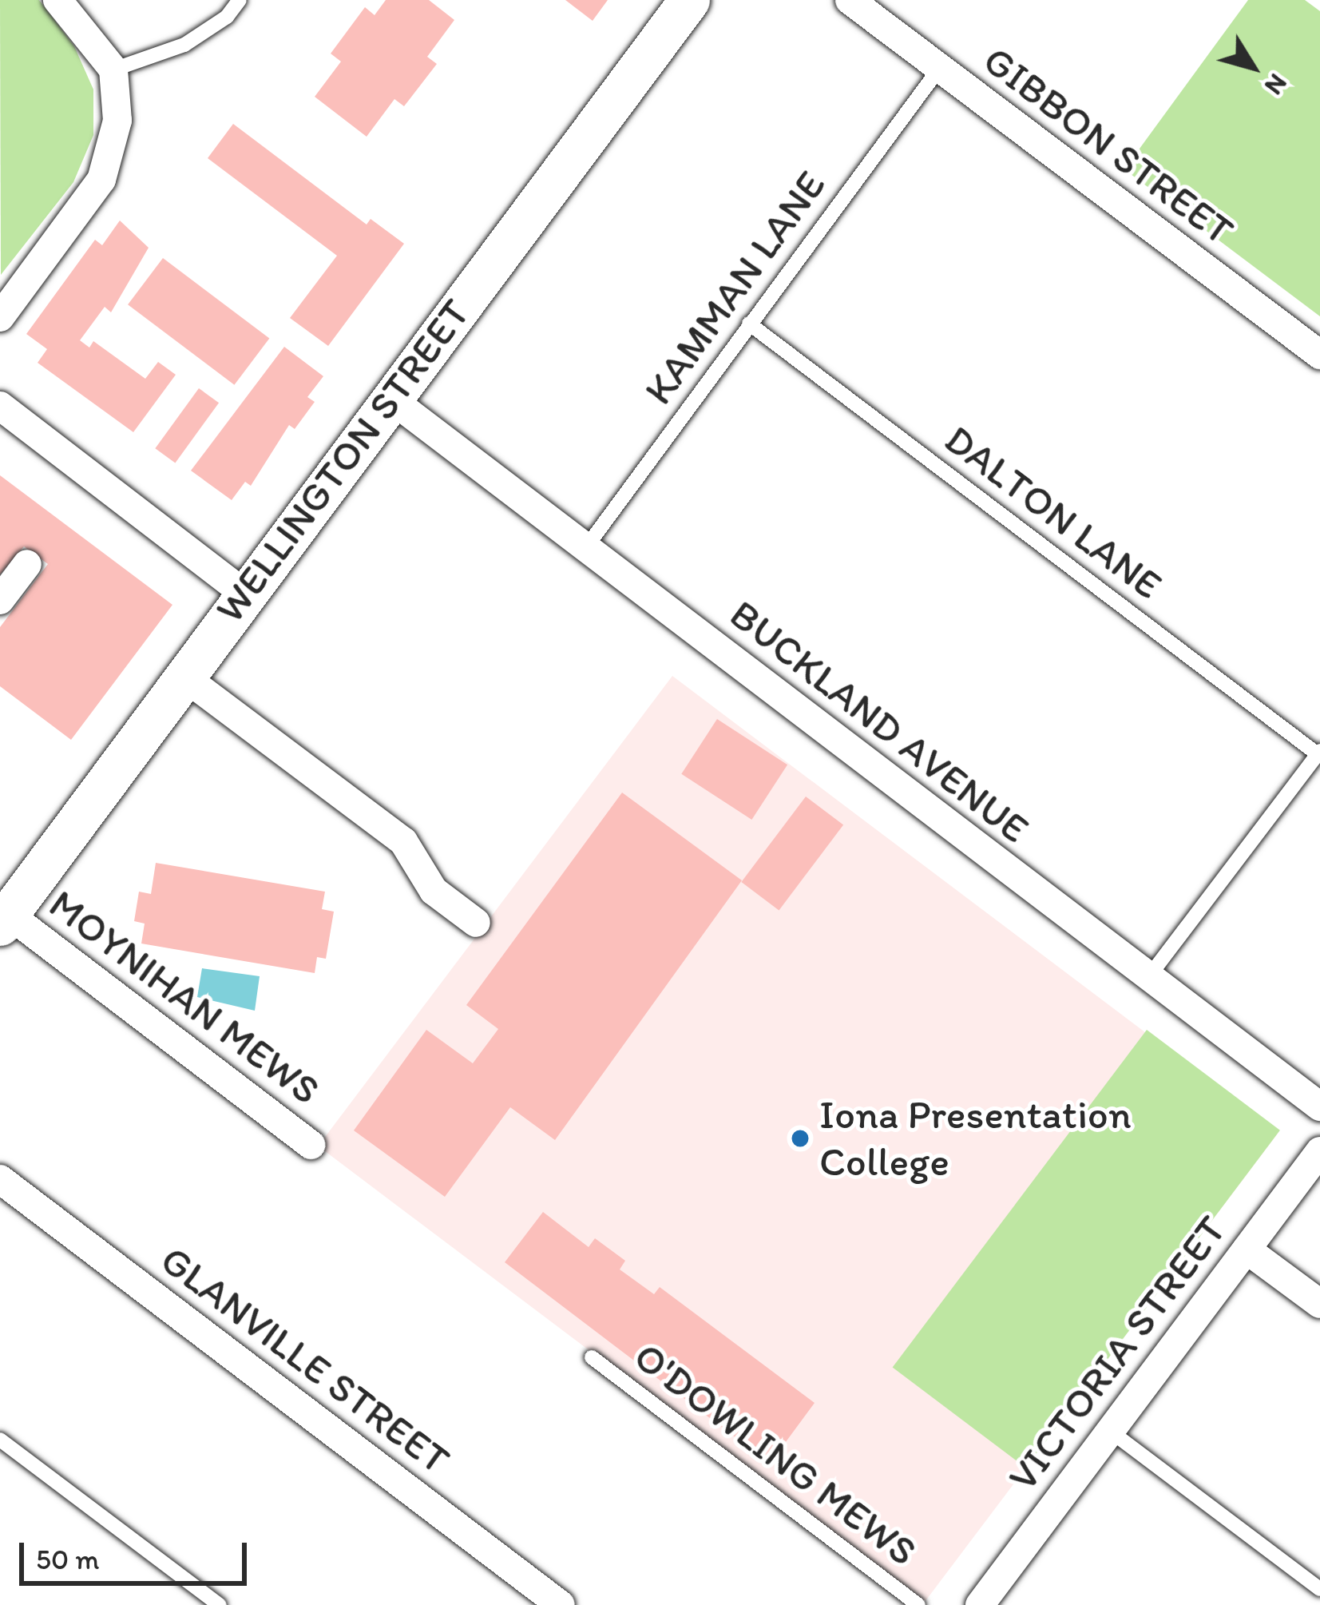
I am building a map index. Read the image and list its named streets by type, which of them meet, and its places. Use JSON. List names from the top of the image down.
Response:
{
  "streets": {
    "street": [
      "GIBBON STREET",
      "WELLINGTON STREET",
      "BUCKLAND AVENUE",
      "MOYNIHAN MEWS",
      "VICTORIA STREET",
      "GLANVILLE STREET"
    ],
    "lane": ["KAMMAN LANE", "DALTON LANE", "O'DOWLING MEWS"]
  },
  "crossings": [
    ["GIBBON STREET", "KAMMAN LANE"],
    ["KAMMAN LANE", "DALTON LANE"],
    ["KAMMAN LANE", "BUCKLAND AVENUE"],
    ["WELLINGTON STREET", "BUCKLAND AVENUE"],
    ["WELLINGTON STREET", "MOYNIHAN MEWS"]
  ],
  "places": ["Iona Presentation College"],
  "scale_bar": "50 m",
  "north": "bottom right"
}
